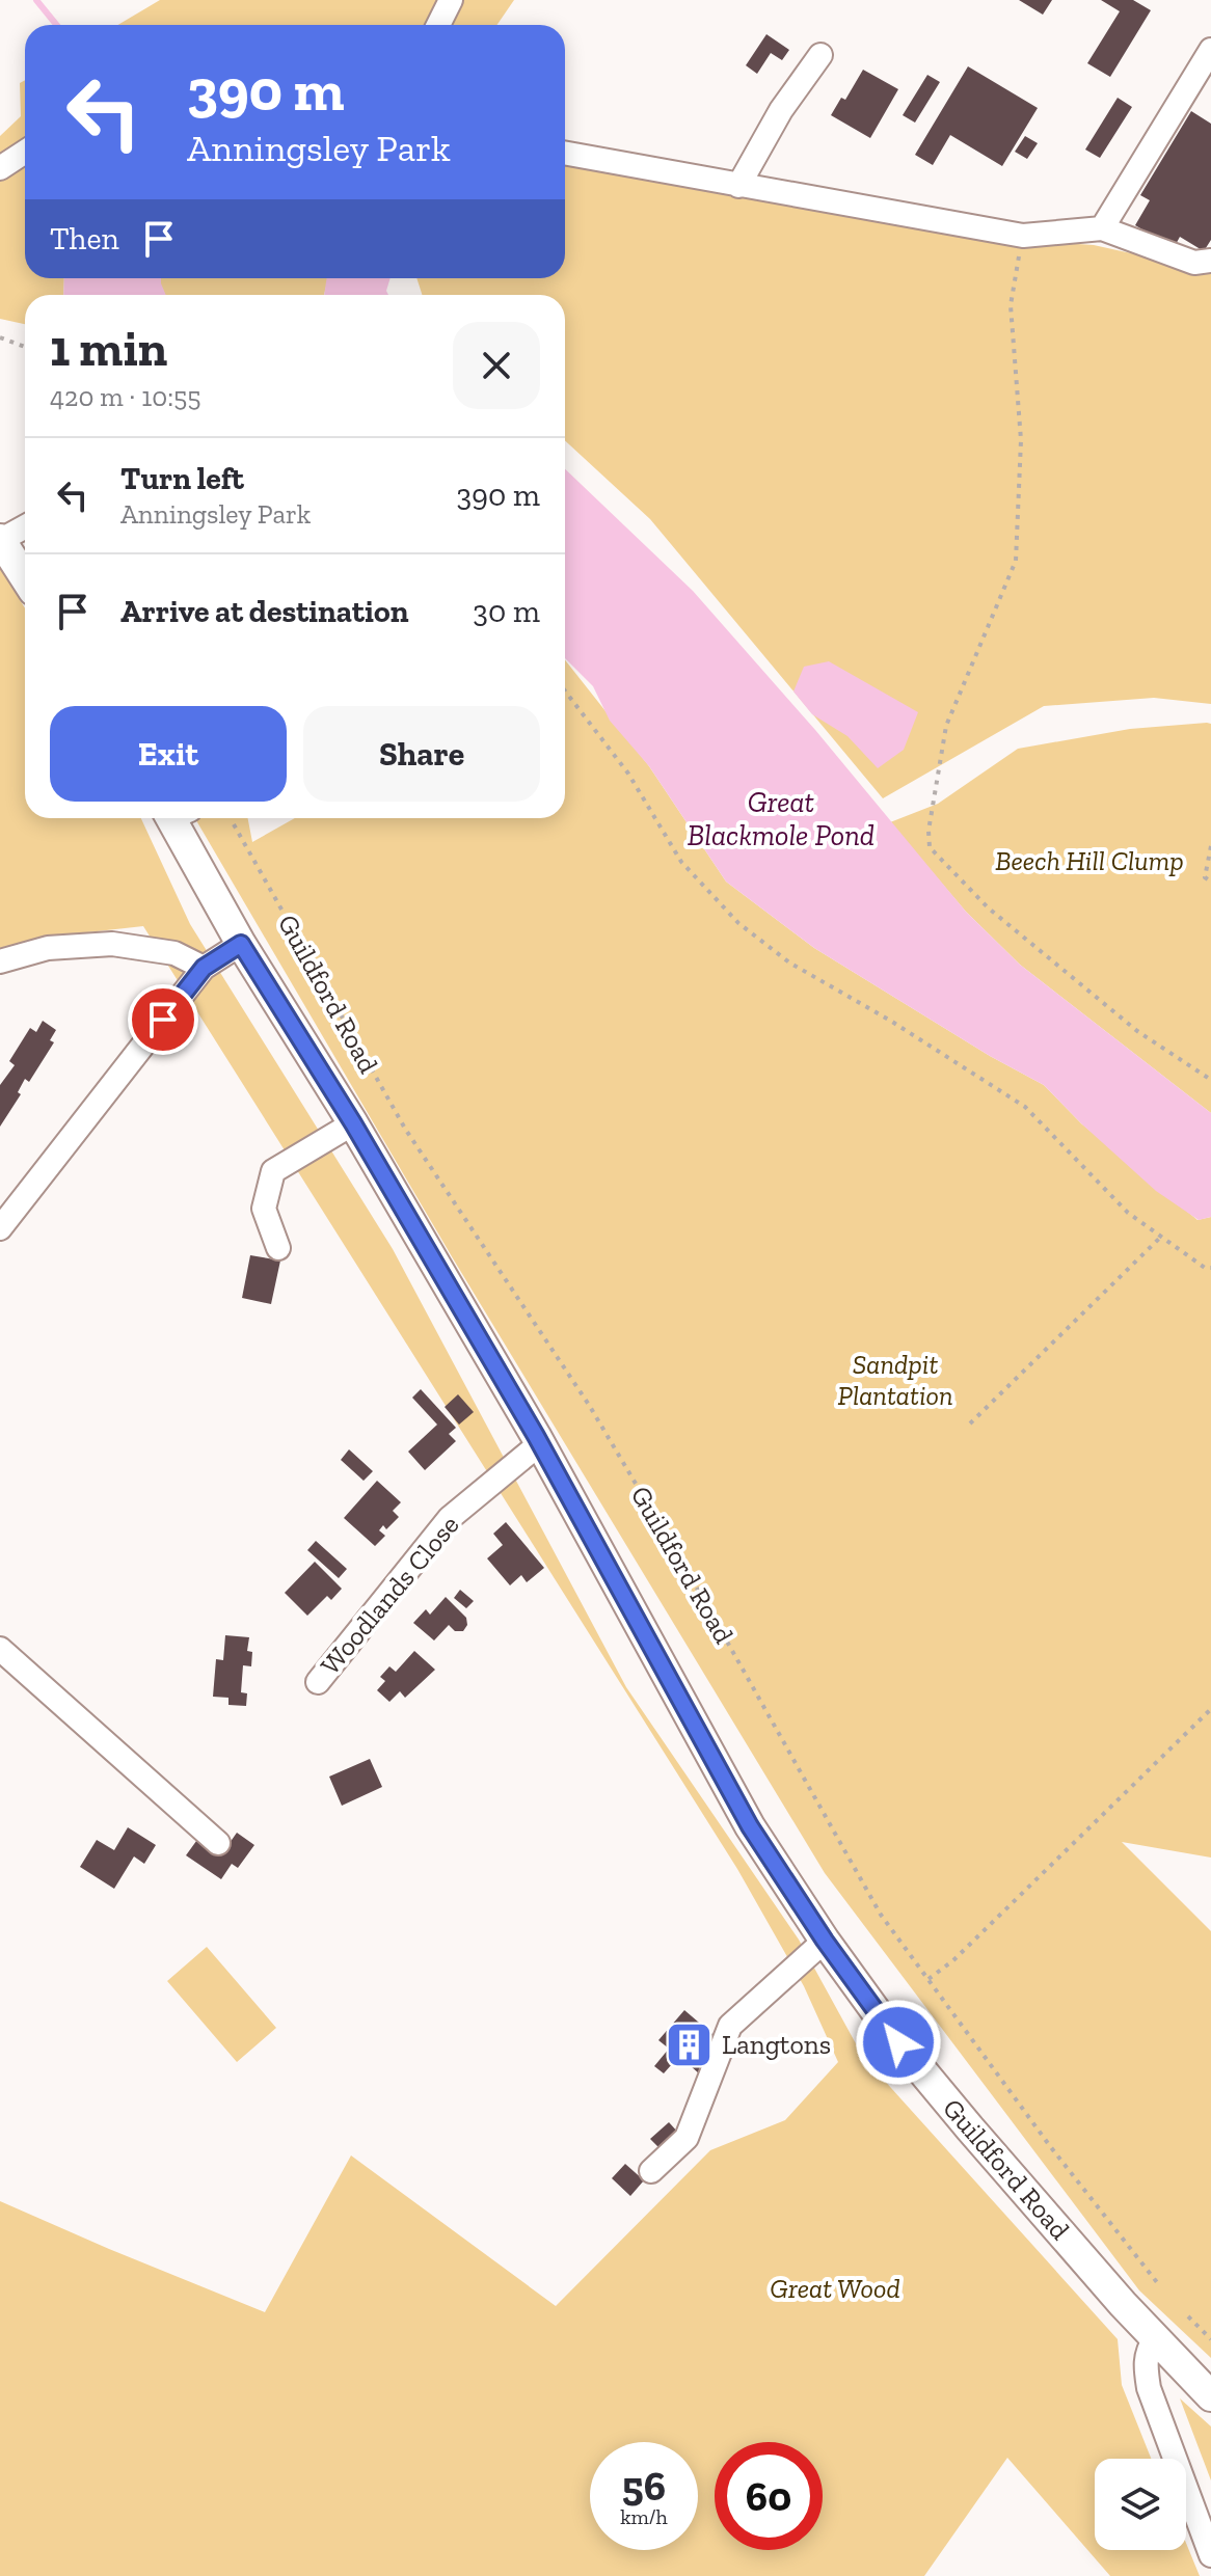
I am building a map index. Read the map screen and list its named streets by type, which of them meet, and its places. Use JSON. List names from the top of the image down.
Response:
{
  "streets": {
    "main road": ["Guildford Road"],
    "street": ["Woodlands Close"]
  },
  "crossings": [
    ["Guildford Road", "Woodlands Close"]
  ],
  "water": ["Great Blackmole Pond"],
  "parks": ["Beech Hill Clump", "Sandpit Plantation", "Great Wood"],
  "places": {
    "building": ["Langtons"]
  },
  "page": {
    "turn": ["390 m", "Anningsley Park"],
    "then": "Then",
    "heading": ["1 min", "420 m · 10:55"],
    "list": [
      {
        "name": "Turn left",
        "note": "Anningsley Park",
        "value": "390 m"
      },
      {
        "name": "Arrive at destination",
        "value": "30 m"
      }
    ],
    "buttons": ["Exit", "Share"],
    "speed": "56 km/h",
    "limit": "60"
  }
}
